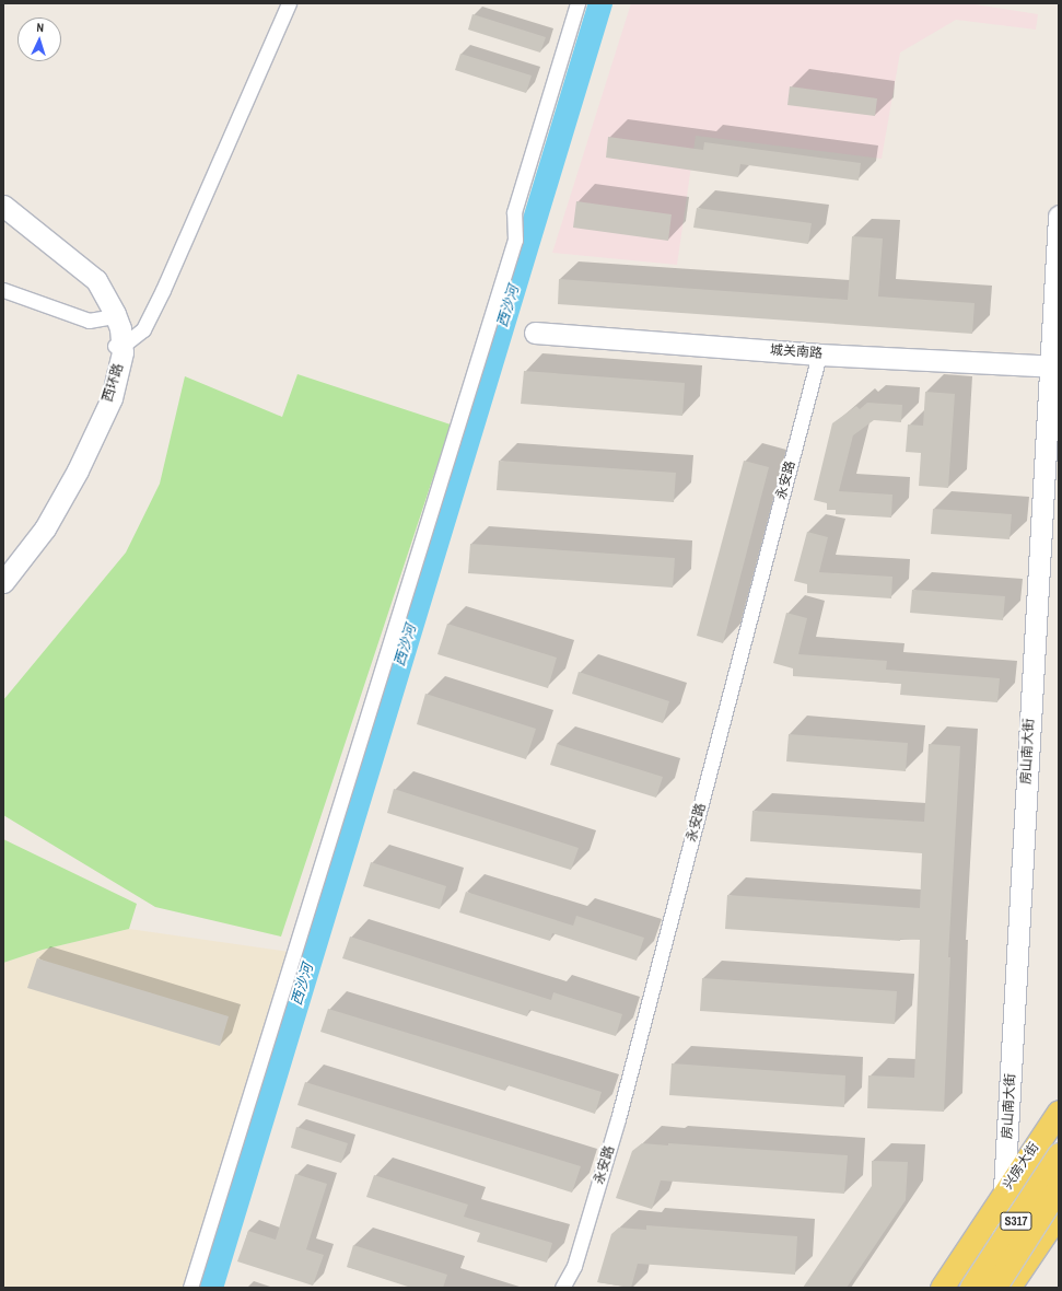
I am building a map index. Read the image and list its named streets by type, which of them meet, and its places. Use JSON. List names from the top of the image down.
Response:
{
  "streets": {
    "main road": [
      "城关南路",
      "西环路",
      "房山南大街",
      "兴房大街",
      "S317"
    ],
    "street": ["永安路"]
  },
  "crossings": [
    ["城关南路", "永安路"],
    ["城关南路", "房山南大街"],
    ["房山南大街", "兴房大街"]
  ],
  "water": ["西沙河"],
  "north": "top"
}
